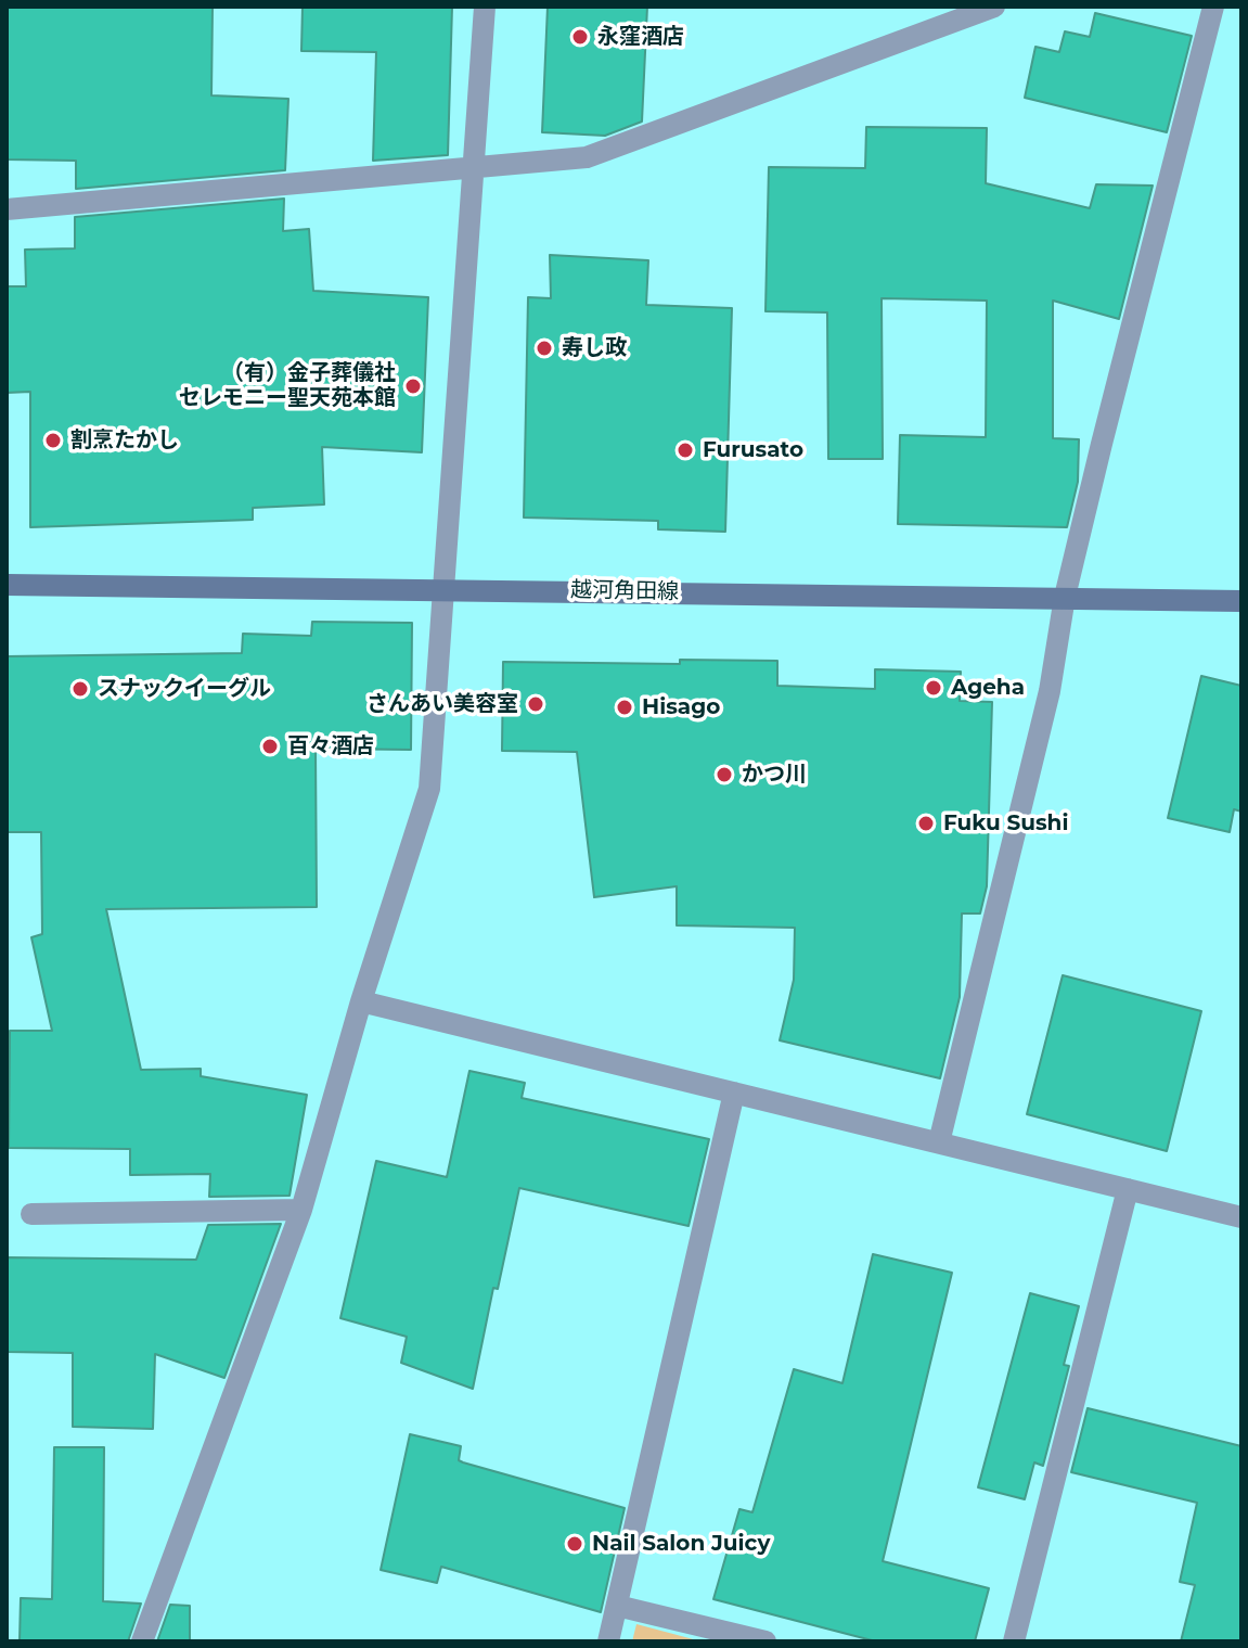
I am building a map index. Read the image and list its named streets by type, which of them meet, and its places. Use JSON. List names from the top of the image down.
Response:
{
  "streets": {
    "main road": ["越河角田線"]
  },
  "places": [
    "永窪酒店",
    "寿し政",
    "（有）金子葬儀社 セレモニー聖天苑本館",
    "割烹たかし",
    "Furusato",
    "Ageha",
    "スナックイーグル",
    "さんあい美容室",
    "Hisago",
    "百々酒店",
    "かつ川",
    "Fuku Sushi",
    "Nail Salon Juicy"
  ]
}
